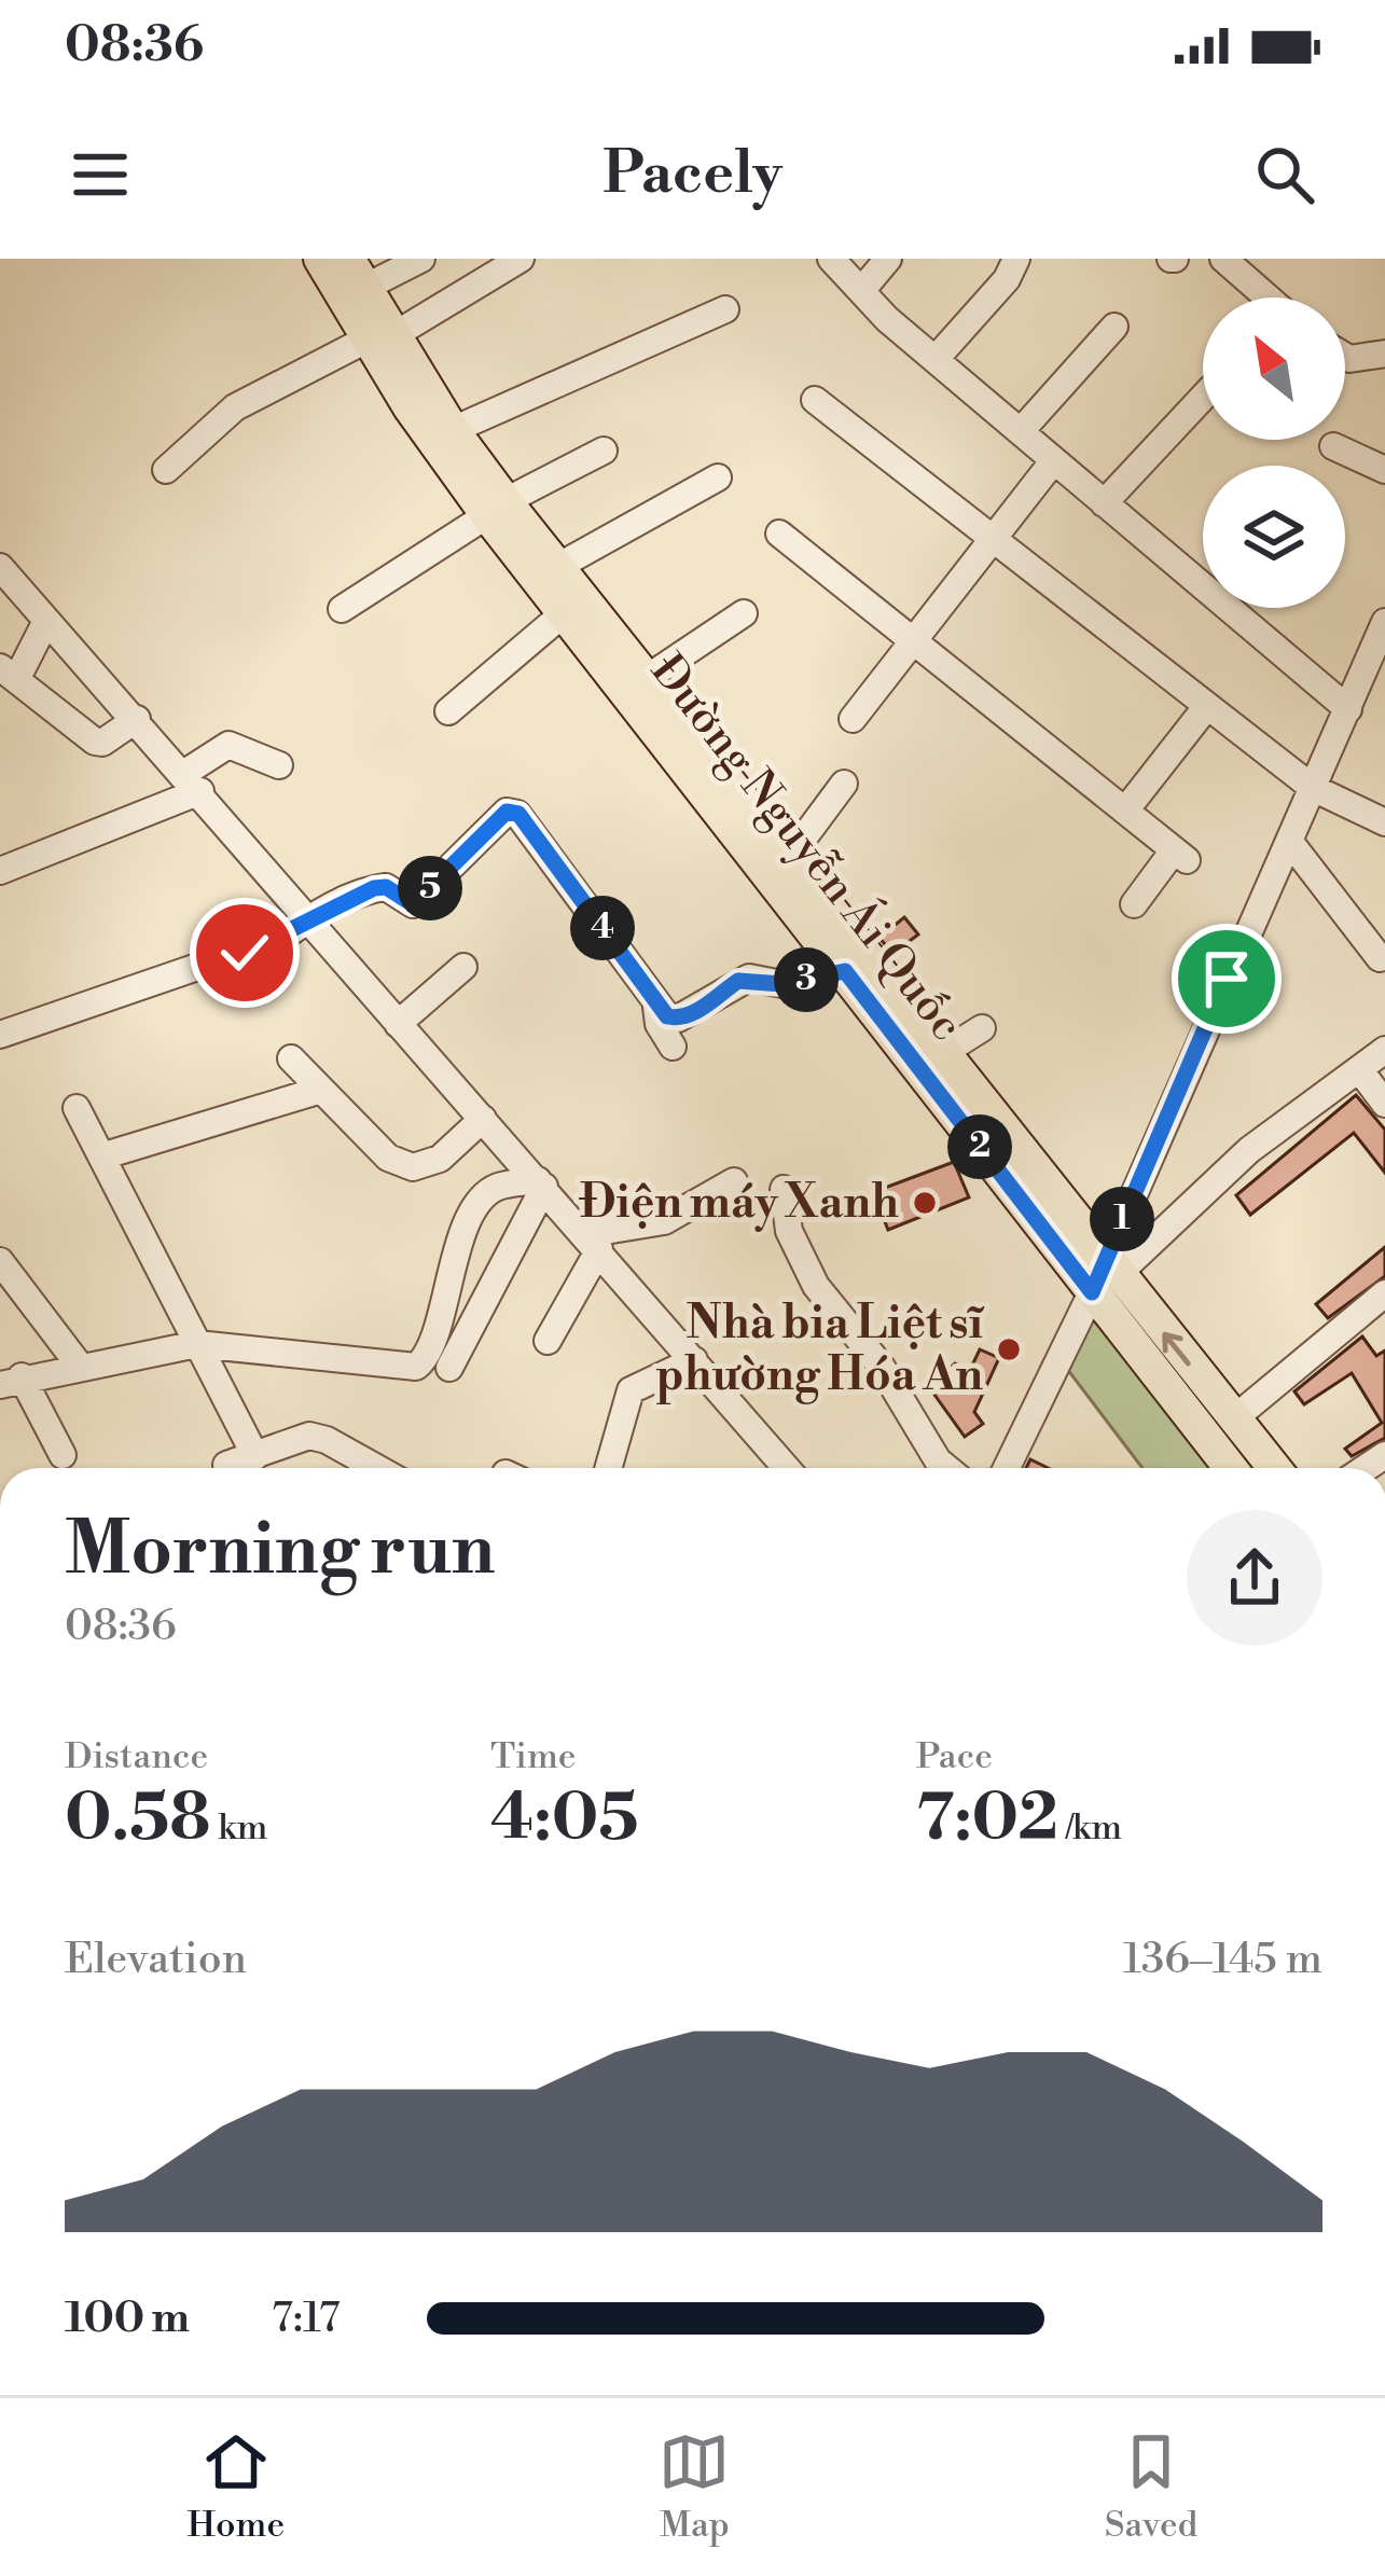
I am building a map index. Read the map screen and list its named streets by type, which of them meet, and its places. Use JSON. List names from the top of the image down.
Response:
{
  "streets": {
    "main road": ["Đường Nguyễn Ái Quốc"]
  },
  "places": ["Điện máy Xanh", "Nhà bia Liệt sĩ phường Hóa An"],
  "north": "top left",
  "page": {
    "status": "08:36",
    "header": "Pacely",
    "pins": [
      "5",
      "4",
      "3",
      "2",
      "1"
    ],
    "heading": ["Morning run", "08:36"],
    "stats": [
      ["Distance", "0.58 km"],
      ["Time", "4:05"],
      ["Pace", "7:02 /km"]
    ],
    "chart": ["Elevation", "136–145 m"],
    "list": [
      {
        "name": "100 m",
        "note": "7:17"
      }
    ],
    "tabs": ["Home", "Map", "Saved"]
  }
}
